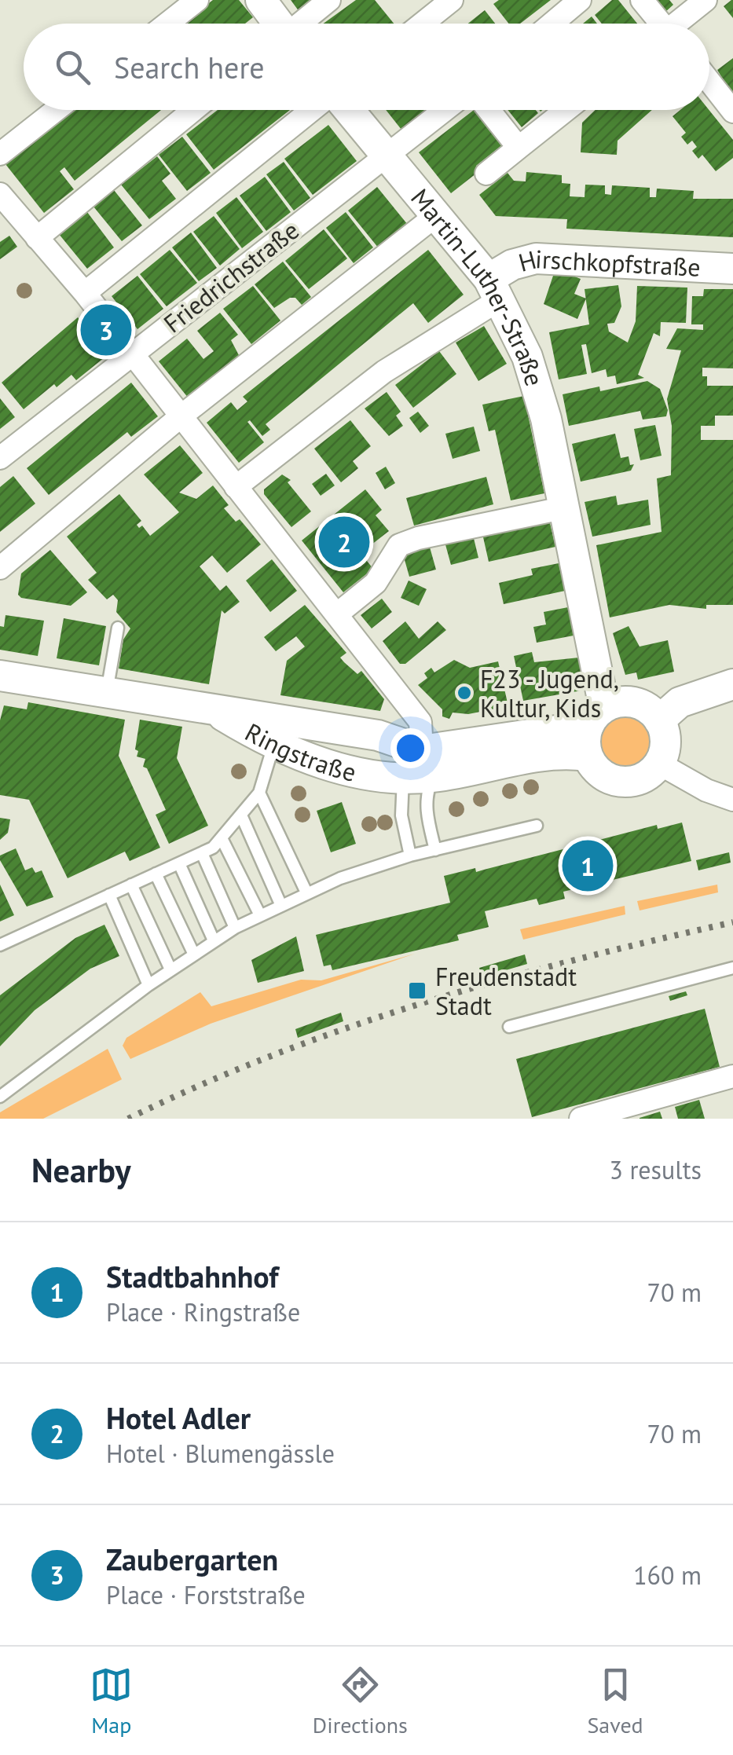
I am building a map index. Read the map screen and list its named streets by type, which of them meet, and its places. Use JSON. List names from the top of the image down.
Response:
{
  "streets": {
    "main road": ["Hirschkopfstraße", "Martin-Luther-Straße", "Ringstraße"],
    "street": ["Friedrichstraße"]
  },
  "crossings": [
    ["Hirschkopfstraße", "Martin-Luther-Straße"],
    ["Friedrichstraße", "Martin-Luther-Straße"],
    ["Martin-Luther-Straße", "Ringstraße"]
  ],
  "places": {
    "other": ["F23 - Jugend, Kultur, Kids"],
    "transit": ["Freudenstadt Stadt"]
  },
  "page": {
    "search": "Search here",
    "pins": ["3", "2", "1"],
    "heading": ["Nearby", "3 results"],
    "list": [
      {
        "mark": "1",
        "name": "Stadtbahnhof",
        "note": "Place · Ringstraße",
        "value": "70 m"
      },
      {
        "mark": "2",
        "name": "Hotel Adler",
        "note": "Hotel · Blumengässle",
        "value": "70 m"
      },
      {
        "mark": "3",
        "name": "Zaubergarten",
        "note": "Place · Forststraße",
        "value": "160 m"
      }
    ],
    "nav": ["Map", "Directions", "Saved"]
  }
}
